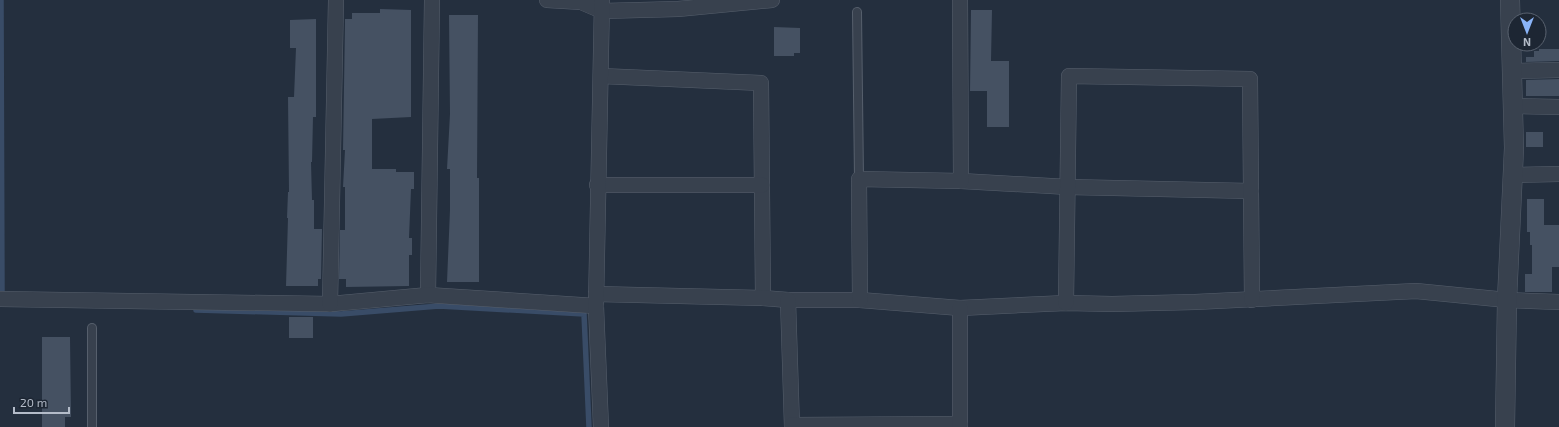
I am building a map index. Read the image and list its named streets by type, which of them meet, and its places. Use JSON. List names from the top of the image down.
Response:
{
  "scale_bar": "20 m",
  "north": "bottom"
}
